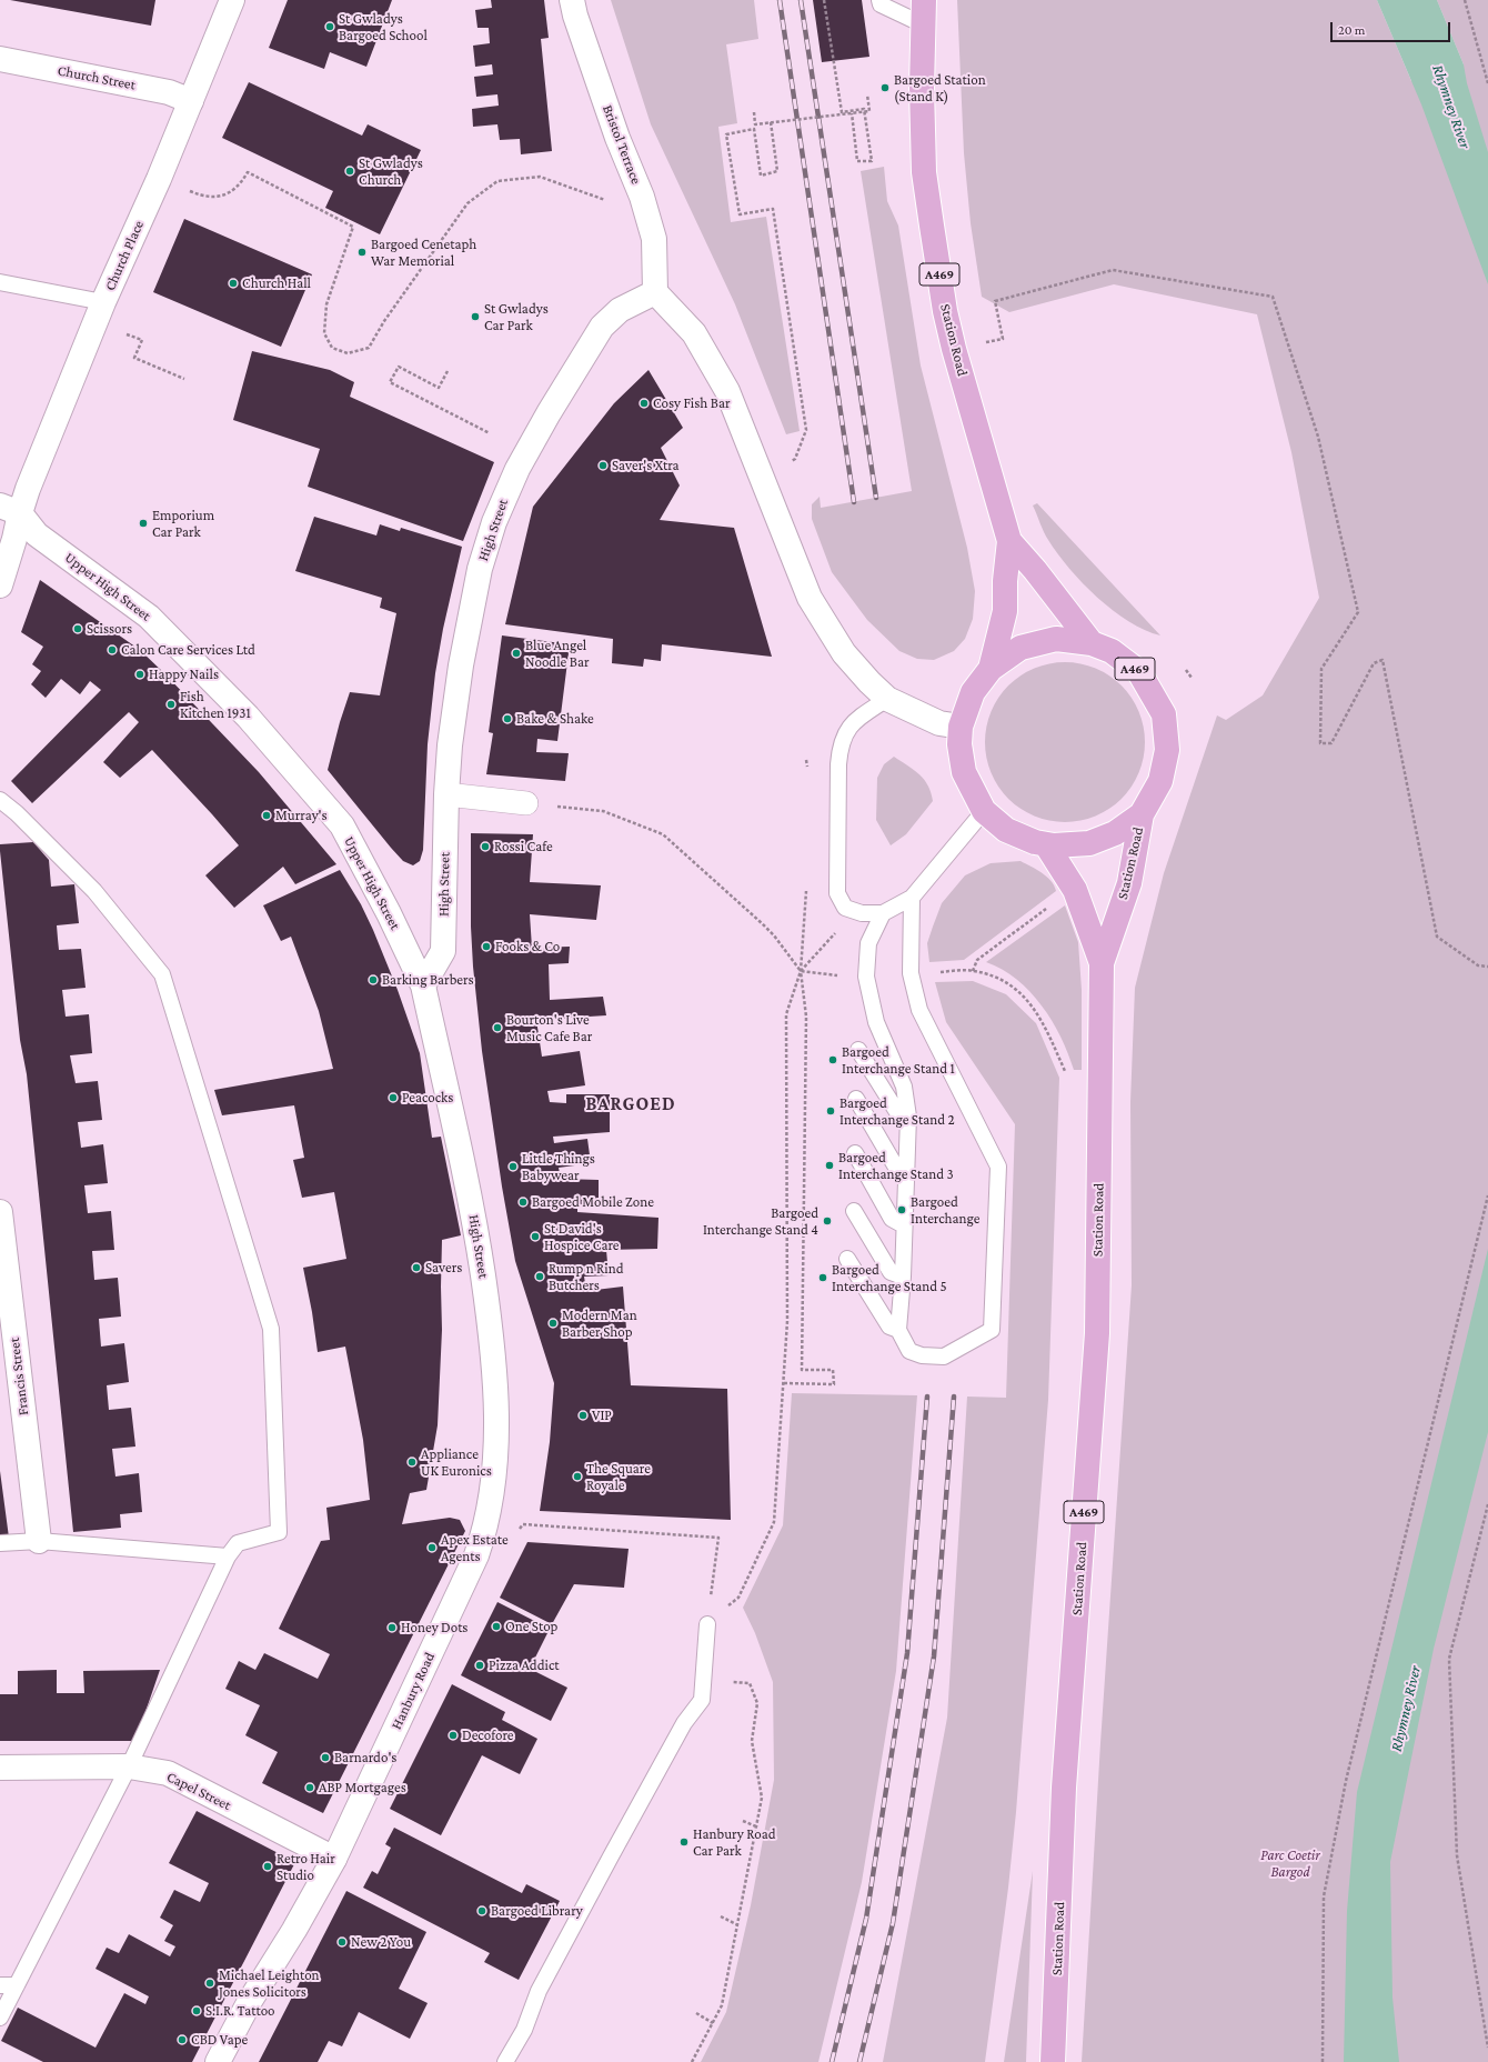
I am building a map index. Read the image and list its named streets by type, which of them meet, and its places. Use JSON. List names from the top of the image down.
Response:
{
  "streets": {
    "main road": ["A469", "Station Road"],
    "street": [
      "Church Street",
      "Bristol Terrace",
      "Church Place",
      "High Street",
      "Upper High Street",
      "Francis Street",
      "Hanbury Road",
      "Capel Street"
    ]
  },
  "crossings": [
    ["Church Street", "Church Place"],
    ["Bristol Terrace", "High Street"],
    ["Church Place", "Upper High Street"],
    ["High Street", "Upper High Street"],
    ["High Street", "Hanbury Road"],
    ["Hanbury Road", "Capel Street"]
  ],
  "districts": ["BARGOED"],
  "water": ["Rhymney River"],
  "parks": ["Parc Coetir Bargod"],
  "places": [
    "St Gwladys Bargoed School",
    "Bargoed Station (Stand K)",
    "St Gwladys Church",
    "Bargoed Cenetaph War Memorial",
    "Church Hall",
    "St Gwladys Car Park",
    "Cosy Fish Bar",
    "Saver's Xtra",
    "Emporium Car Park",
    "Scissors",
    "Calon Care Services Ltd",
    "Blue Angel Noodle Bar",
    "Happy Nails",
    "Fish Kitchen 1931",
    "Bake & Shake",
    "Murray's",
    "Rossi Cafe",
    "Fooks & Co",
    "Barking Barbers",
    "Bourton's Live Music Cafe Bar",
    "Bargoed Interchange Stand 1",
    "Peacocks",
    "Bargoed Interchange Stand 2",
    "Bargoed Interchange Stand 3",
    "Little Things Babywear",
    "Bargoed Mobile Zone",
    "Bargoed Interchange",
    "Bargoed Interchange Stand 4",
    "St David's Hospice Care",
    "Savers",
    "Rump n Rind Butchers",
    "Bargoed Interchange Stand 5",
    "Modern Man Barber Shop",
    "VIP",
    "Appliance UK Euronics",
    "The Square Royale",
    "Apex Estate Agents",
    "One Stop",
    "Honey Dots",
    "Pizza Addict",
    "Decofore",
    "Barnardo's",
    "ABP Mortgages",
    "Hanbury Road Car Park",
    "Retro Hair Studio",
    "Bargoed Library",
    "New 2 You",
    "Michael Leighton Jones Solicitors",
    "S.I.R. Tattoo",
    "CBD Vape"
  ],
  "scale_bar": "20 m"
}
